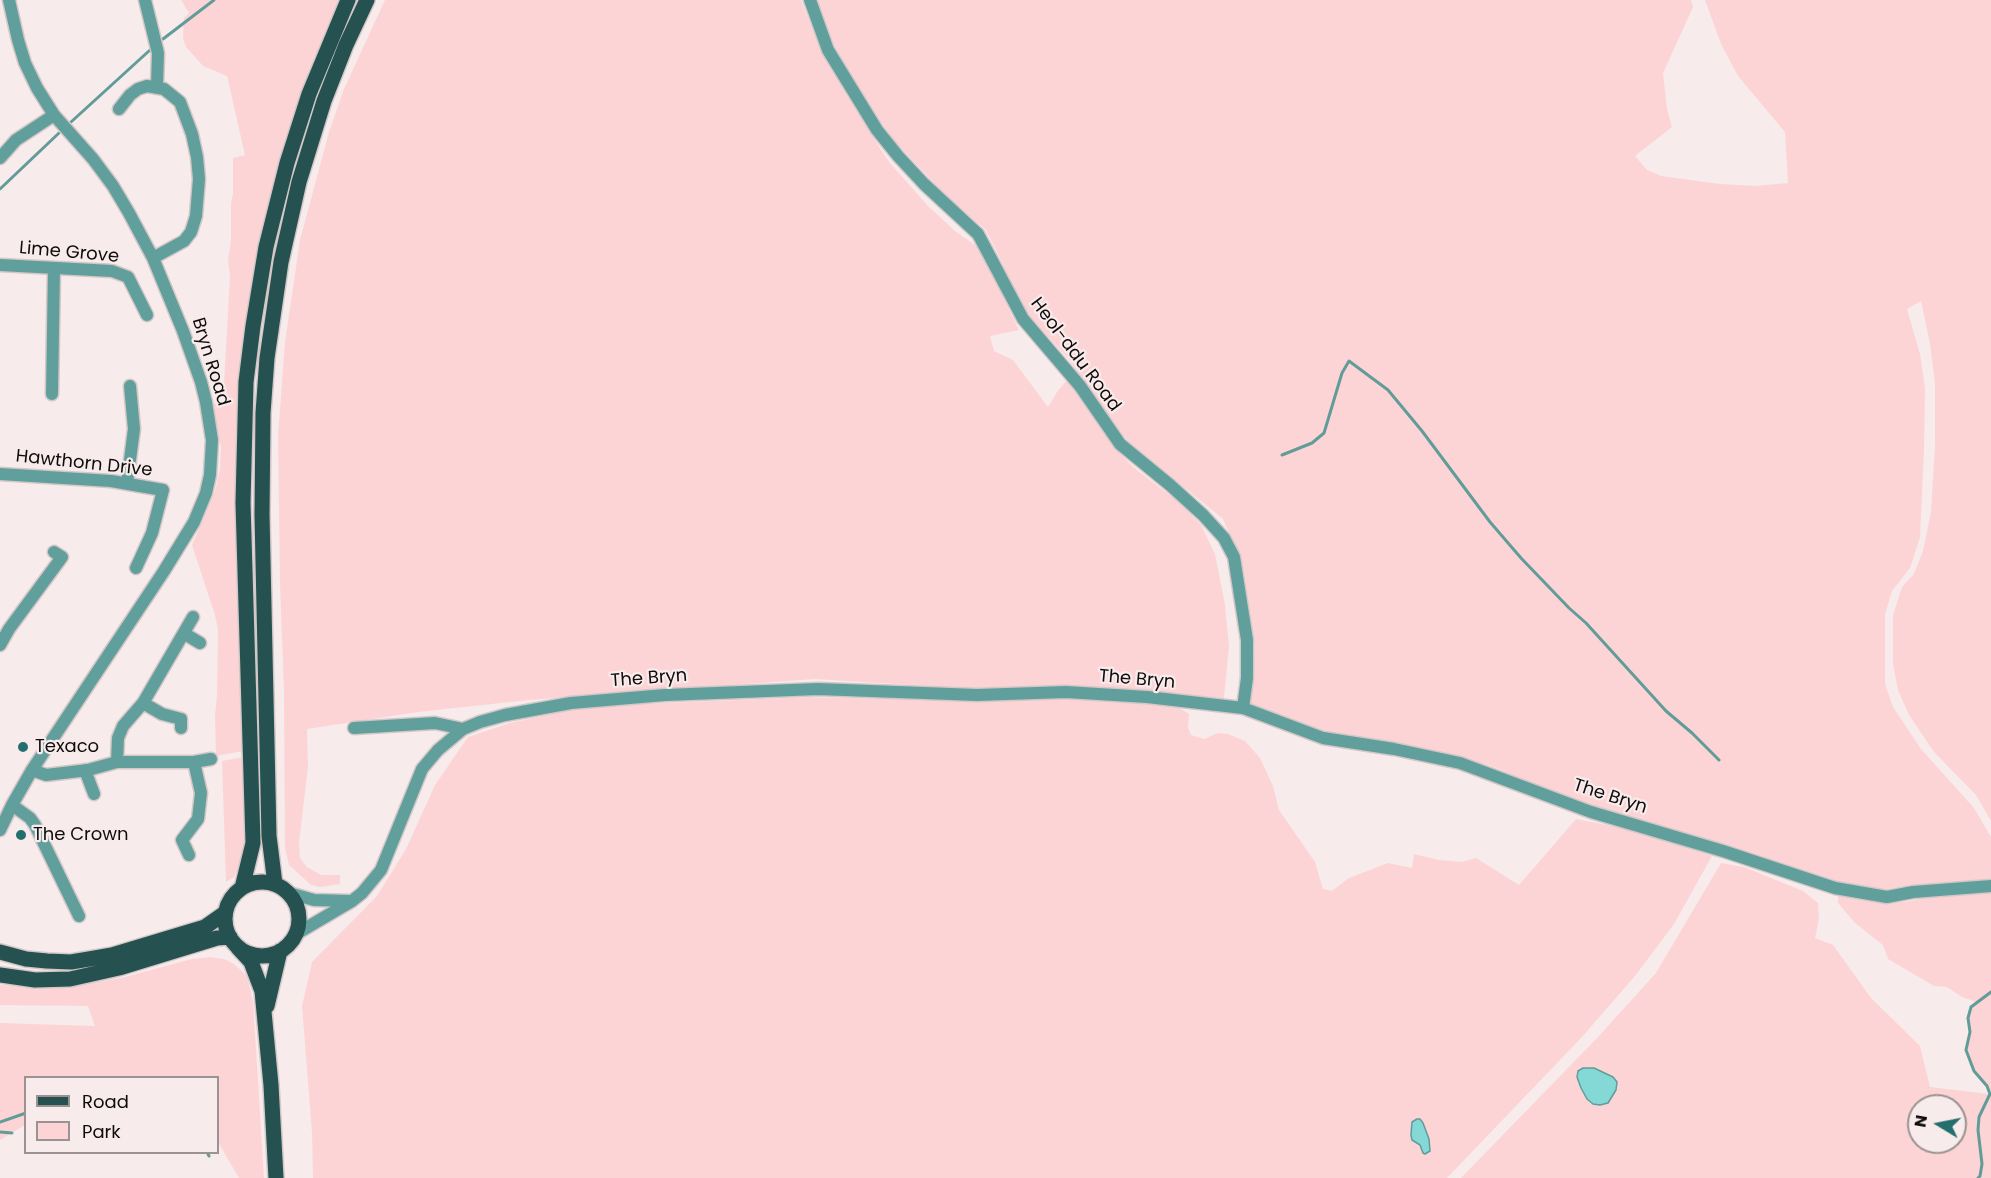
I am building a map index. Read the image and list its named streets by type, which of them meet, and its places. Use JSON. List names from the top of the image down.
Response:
{
  "streets": {
    "street": [
      "Lime Grove",
      "Heol-ddu Road",
      "Bryn Road",
      "Hawthorn Drive",
      "The Bryn"
    ]
  },
  "crossings": [
    ["Heol-ddu Road", "The Bryn"]
  ],
  "places": ["Texaco", "The Crown"],
  "legend": ["Road", "Park"],
  "north": "left"
}
